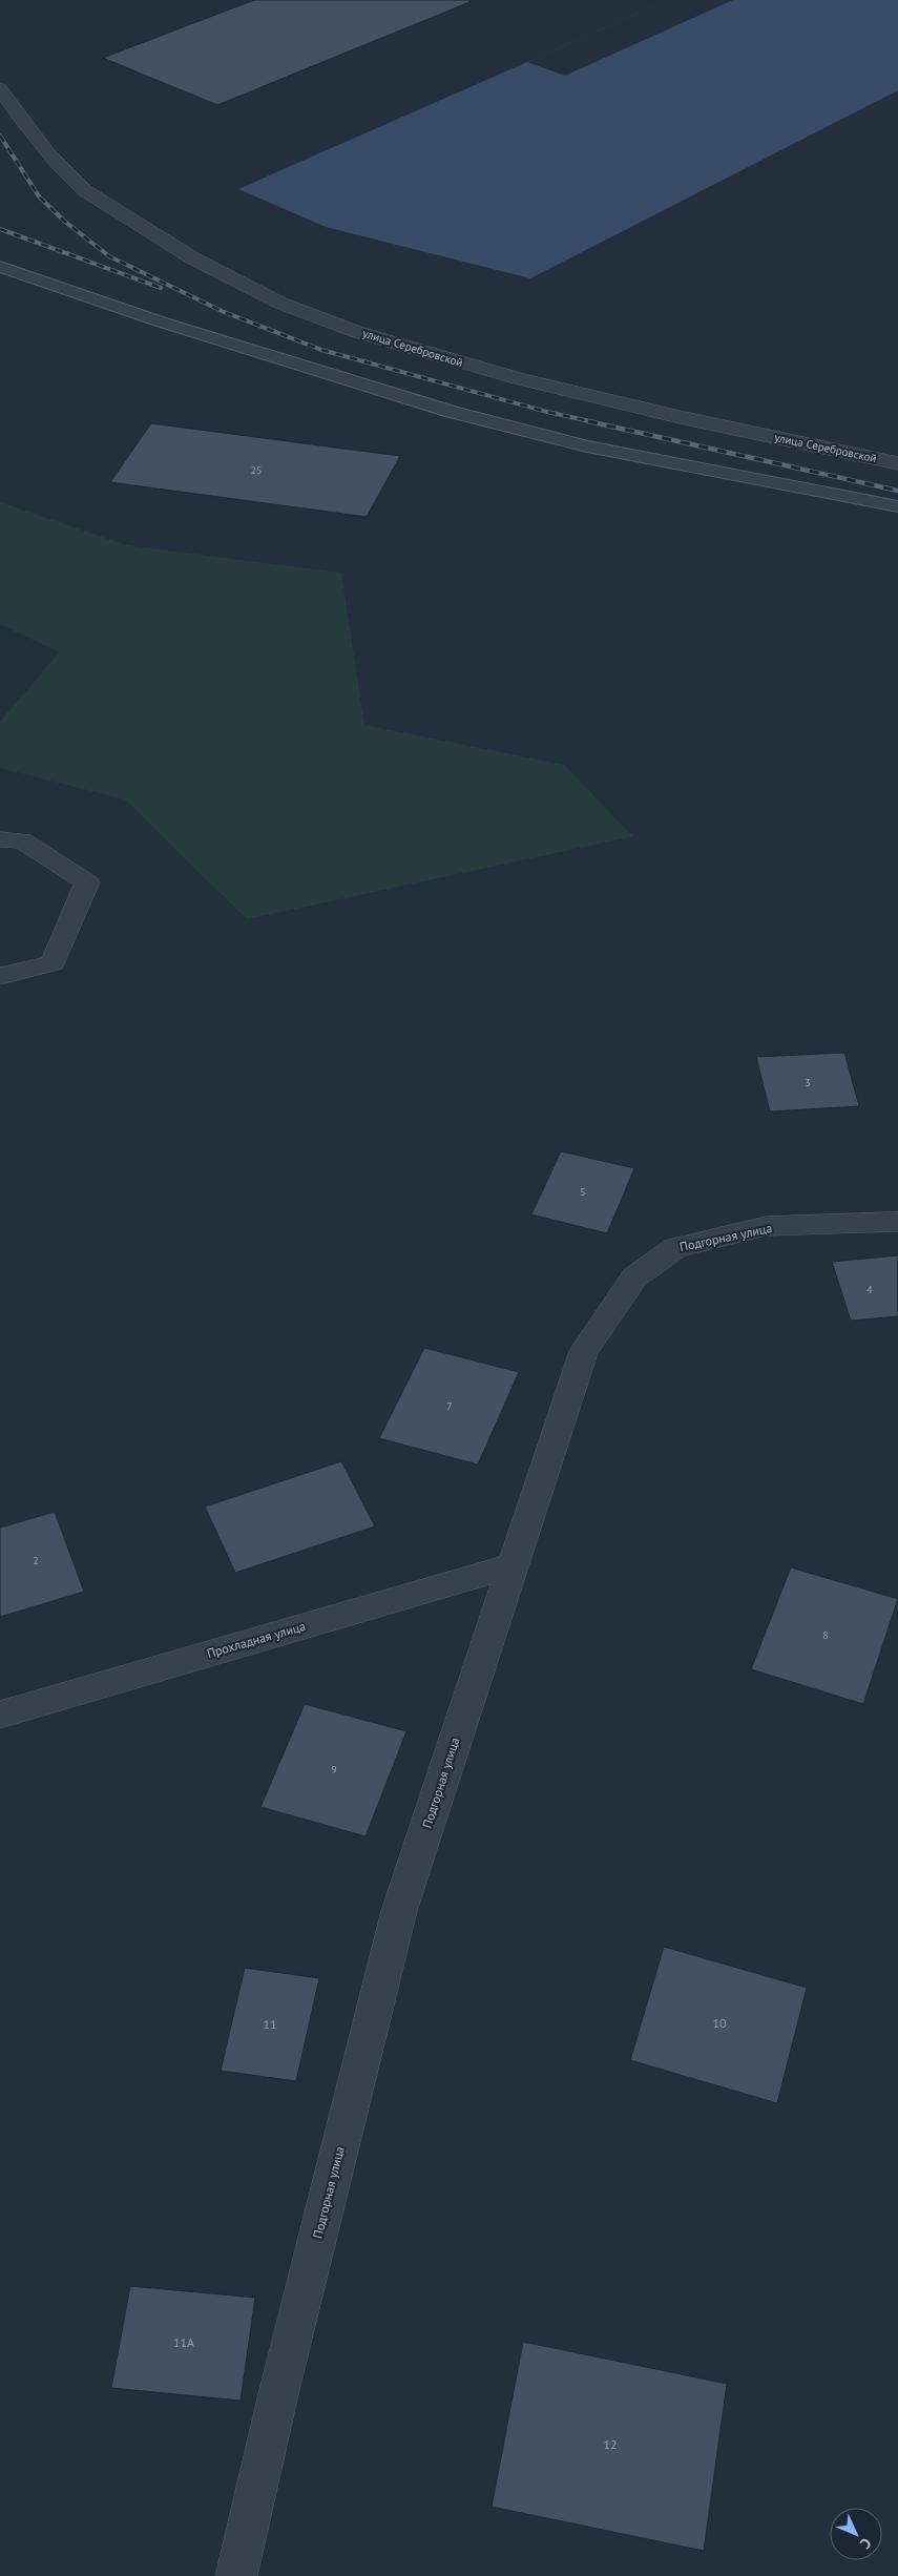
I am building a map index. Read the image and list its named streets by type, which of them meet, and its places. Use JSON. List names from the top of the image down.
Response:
{
  "streets": {
    "street": ["улица Серебровской", "Подгорная улица", "Прохладная улица"]
  },
  "crossings": [
    ["Подгорная улица", "Прохладная улица"]
  ],
  "house_numbers": [
    "25",
    "3",
    "5",
    "4",
    "7",
    "2",
    "8",
    "9",
    "10",
    "11",
    "11А",
    "12"
  ],
  "north": "bottom right"
}
